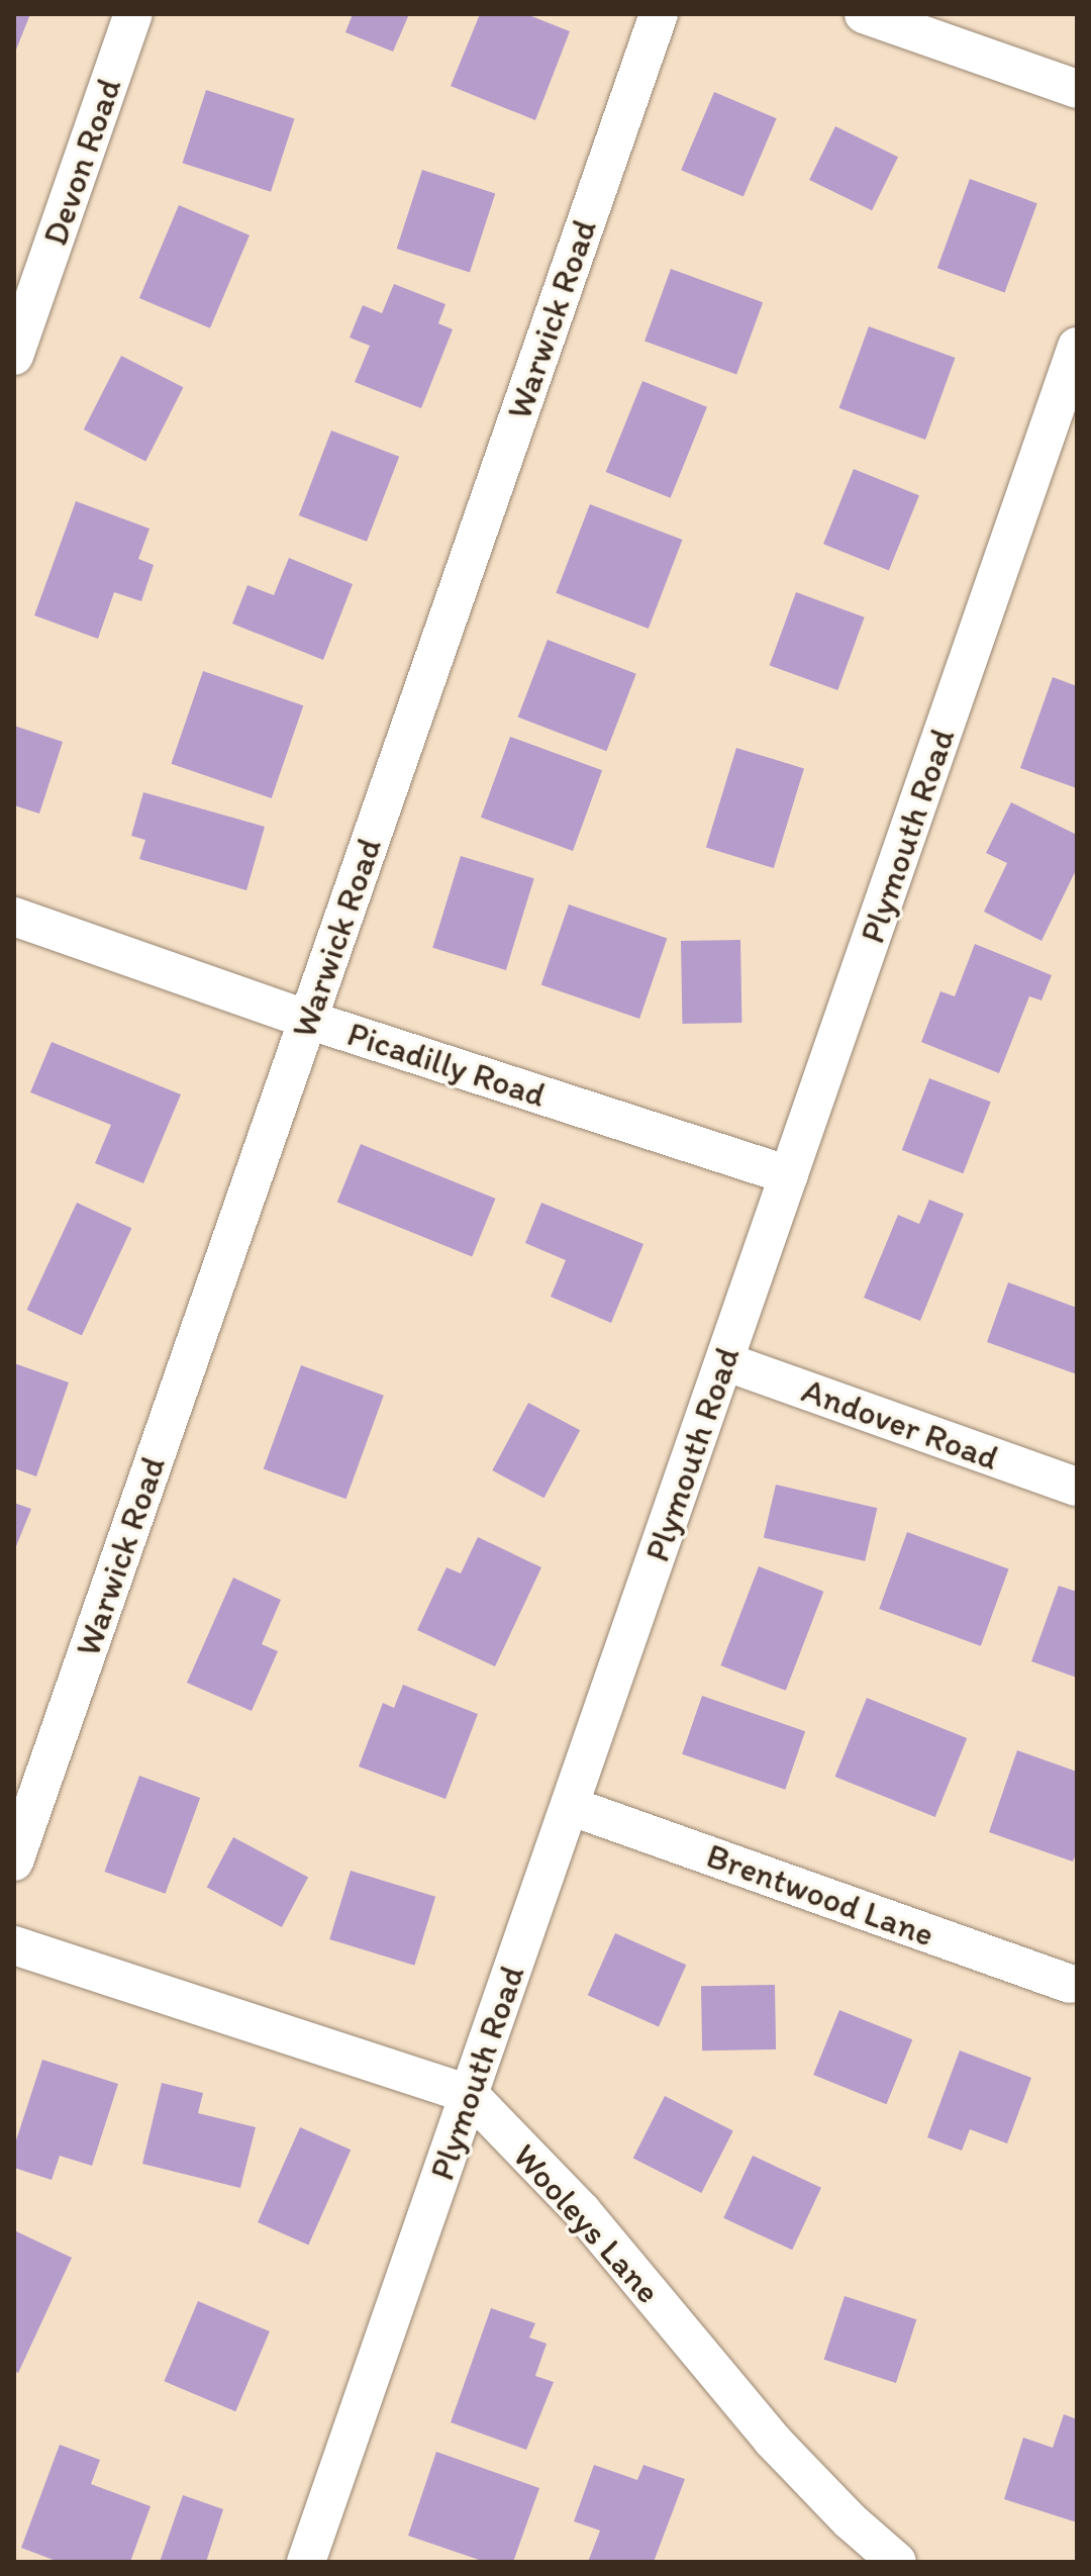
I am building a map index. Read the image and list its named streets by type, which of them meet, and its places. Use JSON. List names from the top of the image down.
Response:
{
  "streets": {
    "street": [
      "Devon Road",
      "Warwick Road",
      "Plymouth Road",
      "Picadilly Road",
      "Andover Road",
      "Brentwood Lane",
      "Wooleys Lane"
    ]
  },
  "crossings": [
    ["Warwick Road", "Picadilly Road"],
    ["Plymouth Road", "Picadilly Road"],
    ["Plymouth Road", "Andover Road"],
    ["Plymouth Road", "Brentwood Lane"],
    ["Plymouth Road", "Wooleys Lane"]
  ]
}
